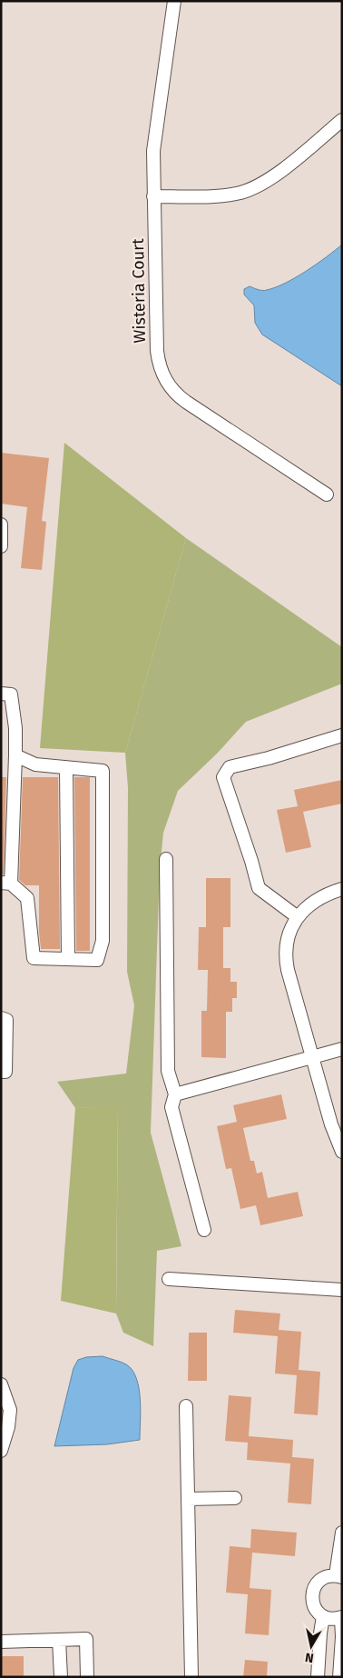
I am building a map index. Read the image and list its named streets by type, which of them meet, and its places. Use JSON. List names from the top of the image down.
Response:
{
  "streets": {
    "street": ["Wisteria Court"]
  },
  "north": "bottom"
}
